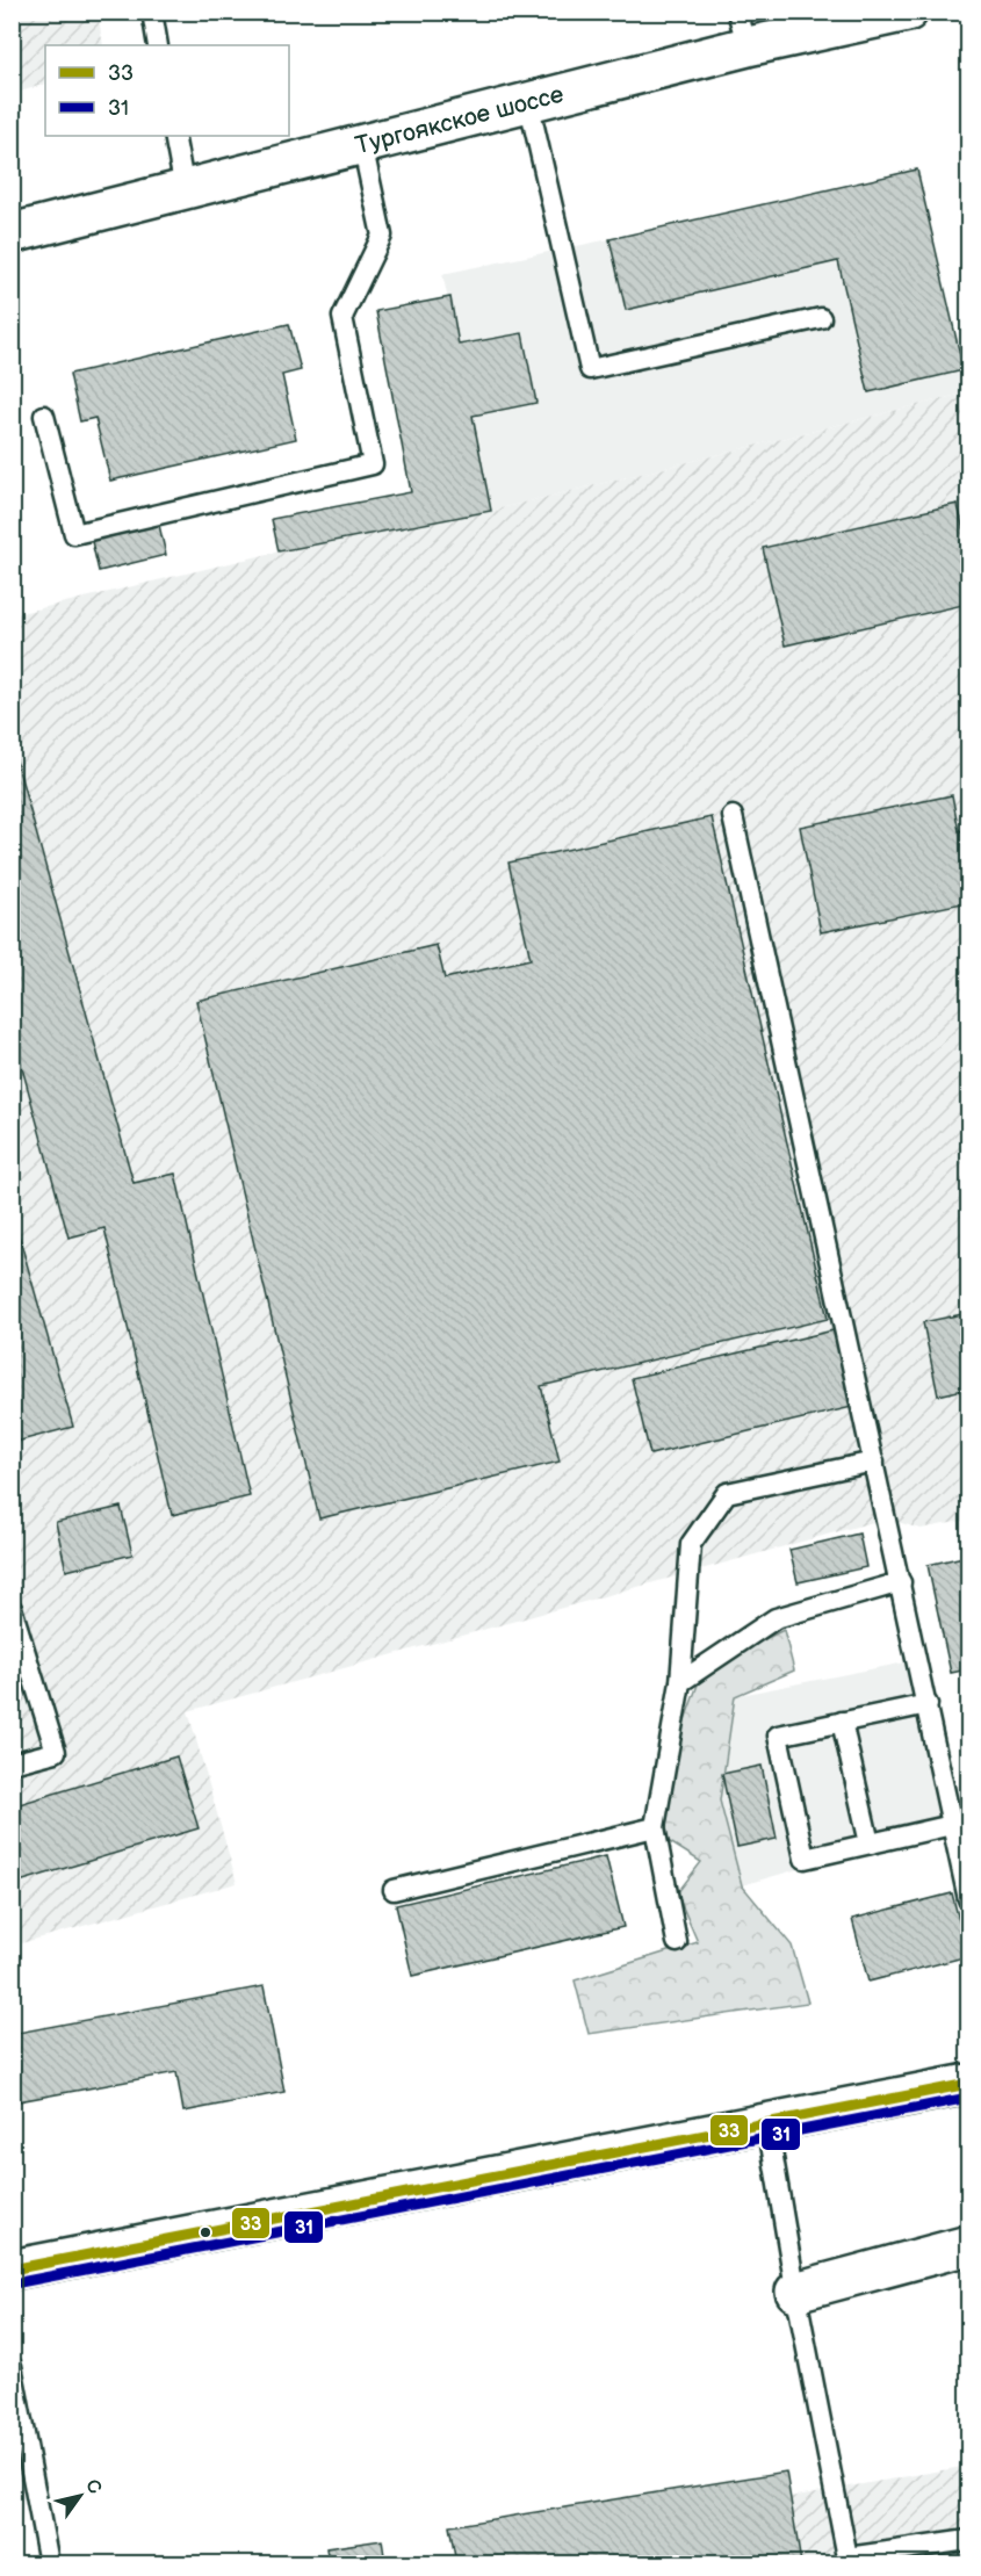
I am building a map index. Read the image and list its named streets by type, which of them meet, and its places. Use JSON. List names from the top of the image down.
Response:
{
  "streets": {
    "main road": ["Тургоякское шоссе"]
  },
  "lines": ["transit line 33", "transit line 31"],
  "legend": ["33", "31"],
  "north": "top right"
}
